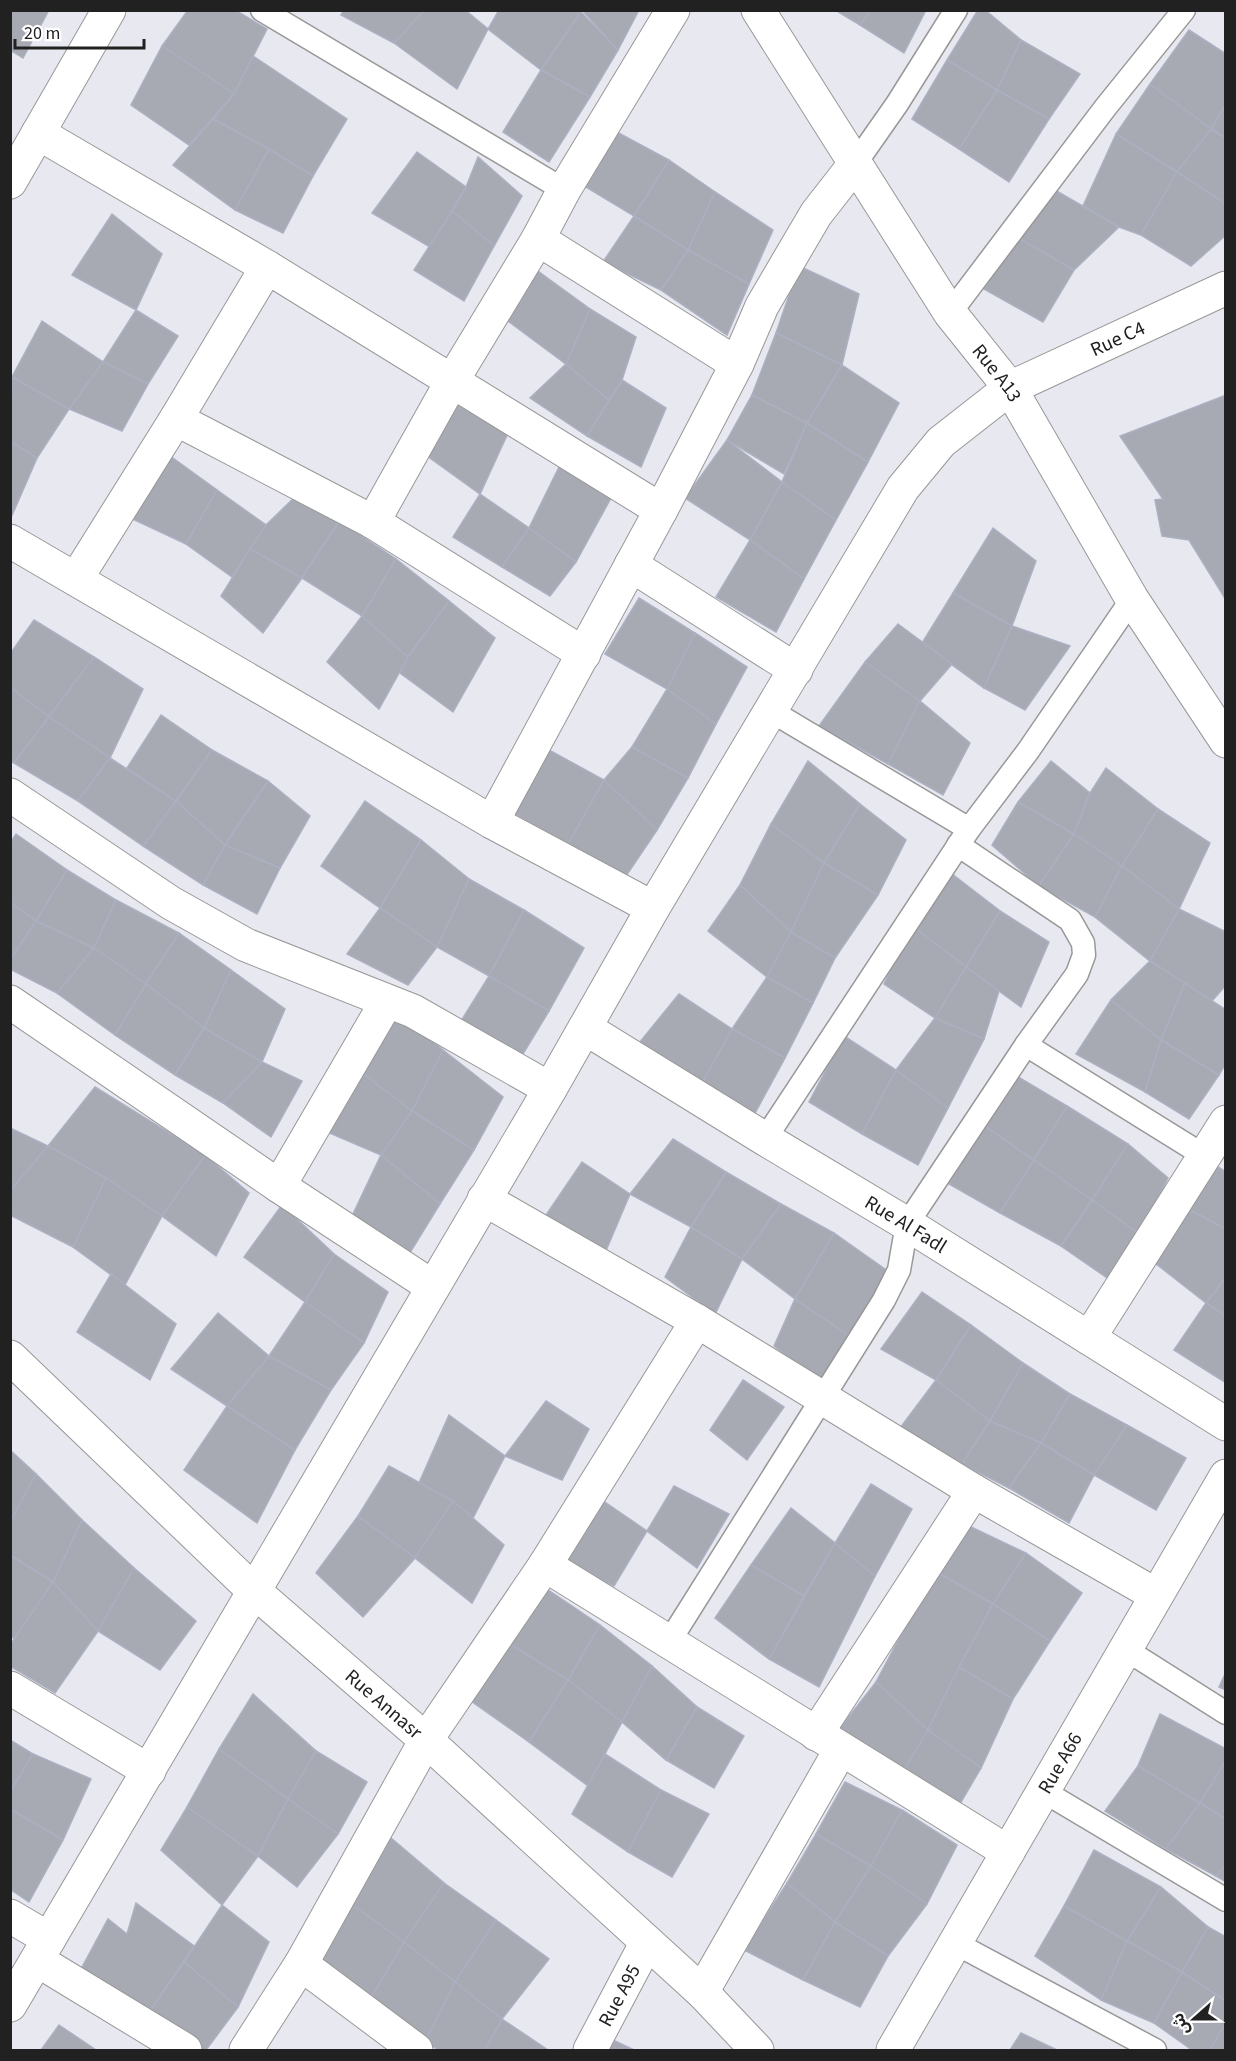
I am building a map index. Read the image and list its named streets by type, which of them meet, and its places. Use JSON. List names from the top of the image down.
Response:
{
  "streets": {
    "street": [
      "Rue C4",
      "Rue A13",
      "Rue Al Fadl",
      "Rue Annasr",
      "Rue A66",
      "Rue A95"
    ]
  },
  "crossings": [
    ["Rue C4", "Rue A13"],
    ["Rue C4", "Rue Al Fadl"],
    ["Rue C4", "Rue Annasr"],
    ["Rue Annasr", "Rue A95"]
  ],
  "scale_bar": "20 m",
  "north": "left"
}
